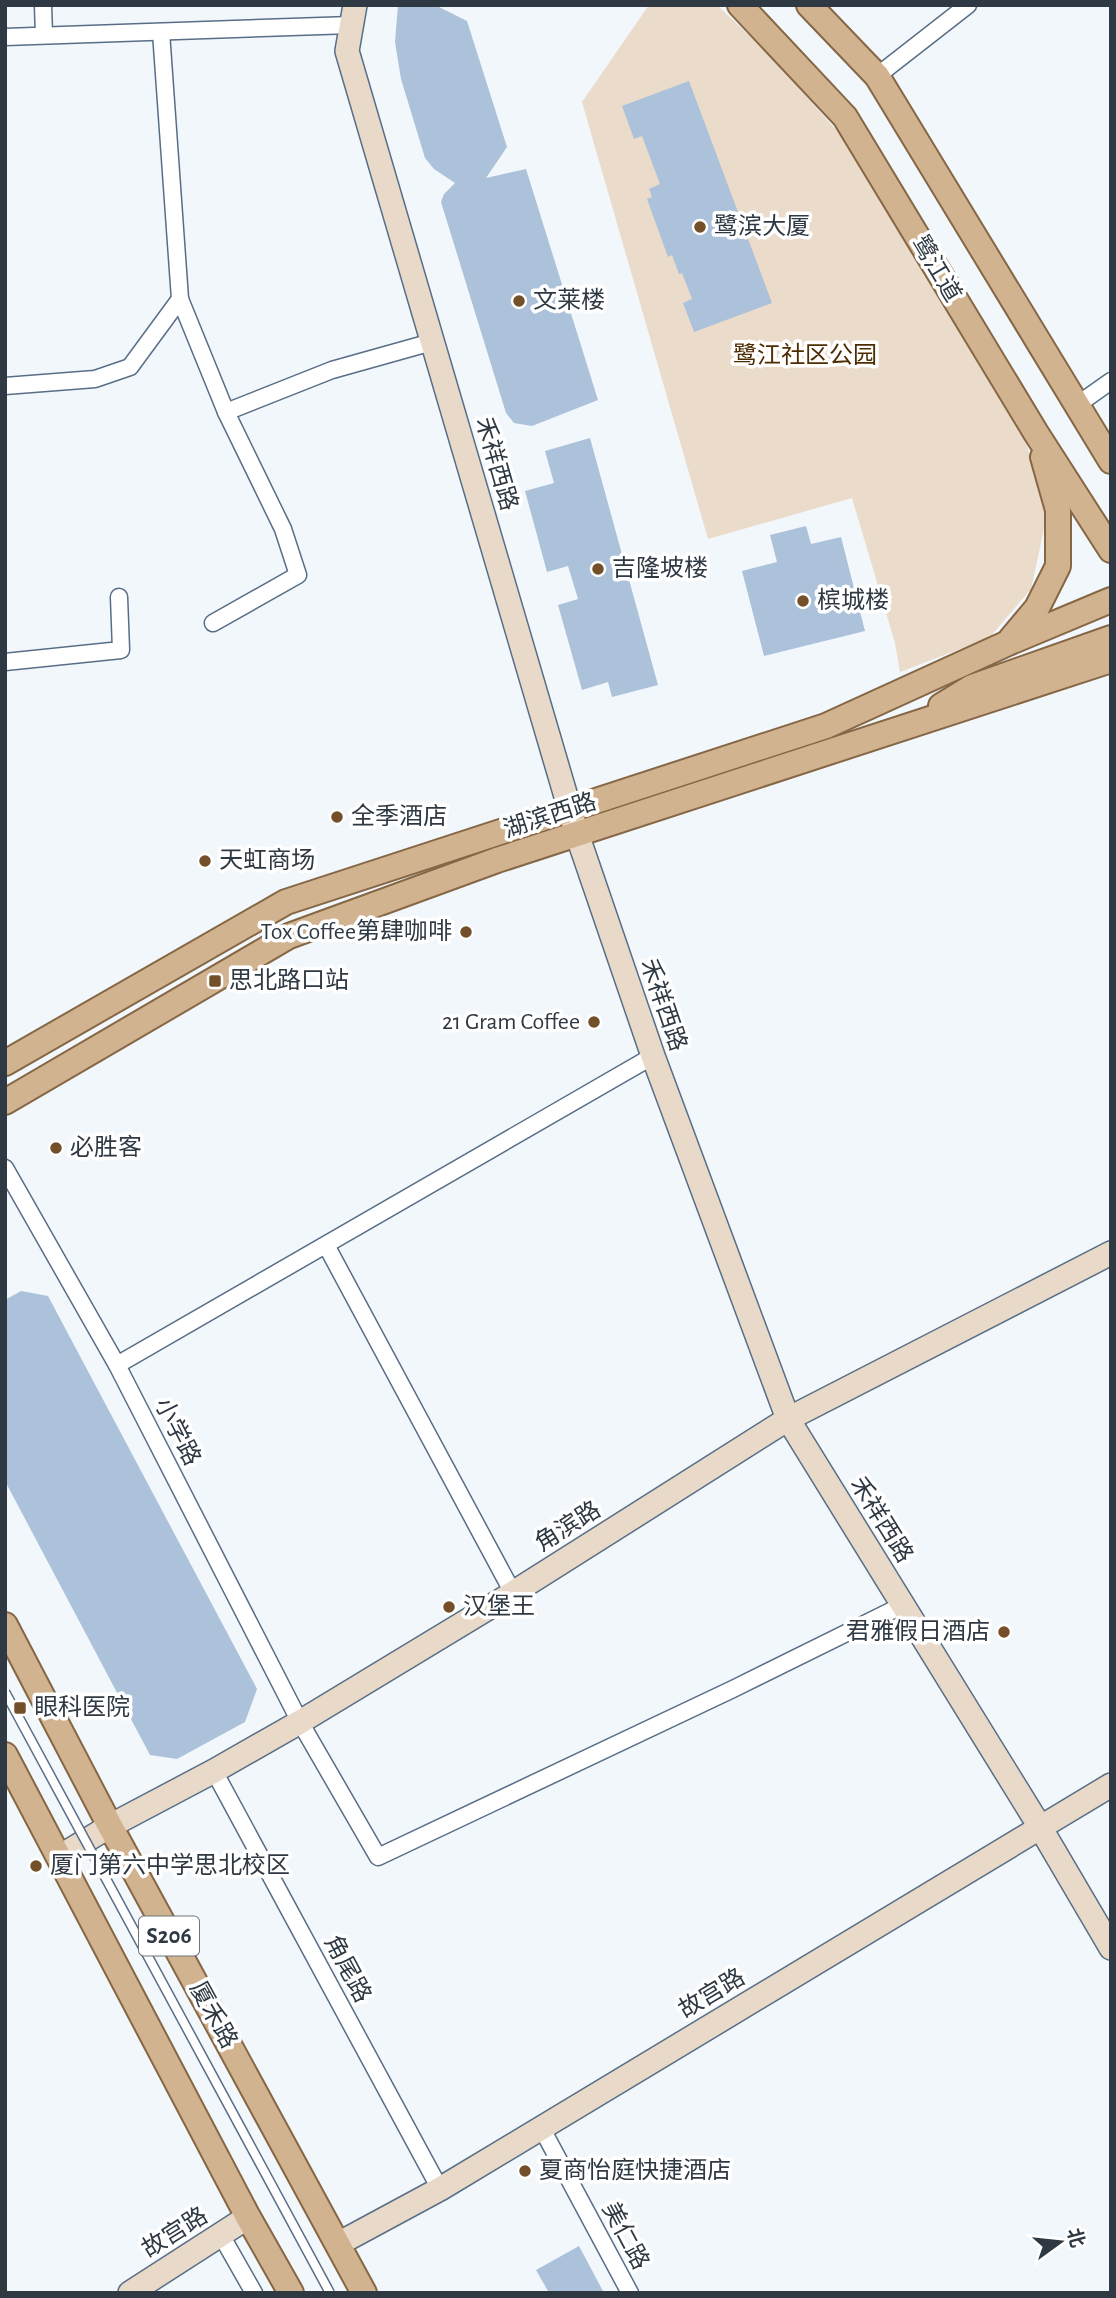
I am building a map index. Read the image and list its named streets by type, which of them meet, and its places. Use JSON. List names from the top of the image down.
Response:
{
  "streets": {
    "main road": [
      "鹭江道",
      "湖滨西路",
      "S206",
      "厦禾路"
    ],
    "street": [
      "禾祥西路",
      "小学路",
      "角滨路",
      "角尾路",
      "故宫路",
      "美仁路"
    ]
  },
  "crossings": [
    ["禾祥西路", "湖滨西路"],
    ["禾祥西路", "小学路"],
    ["禾祥西路", "角滨路"],
    ["禾祥西路", "故宫路"],
    ["小学路", "角滨路"],
    ["角滨路", "S206"],
    ["角滨路", "角尾路"],
    ["角滨路", "厦禾路"],
    ["S206", "故宫路"],
    ["角尾路", "故宫路"],
    ["故宫路", "厦禾路"],
    ["故宫路", "美仁路"]
  ],
  "parks": ["鹭江社区公园"],
  "places": {
    "other": [
      "鹭滨大厦",
      "文莱楼",
      "吉隆坡楼",
      "槟城楼",
      "全季酒店",
      "天虹商场",
      "Tox Coffee第肆咖啡",
      "21 Gram Coffee",
      "必胜客",
      "汉堡王",
      "君雅假日酒店",
      "厦门第六中学思北校区",
      "夏商怡庭快捷酒店"
    ],
    "transit": ["思北路口站", "眼科医院"]
  },
  "north": "right"
}
